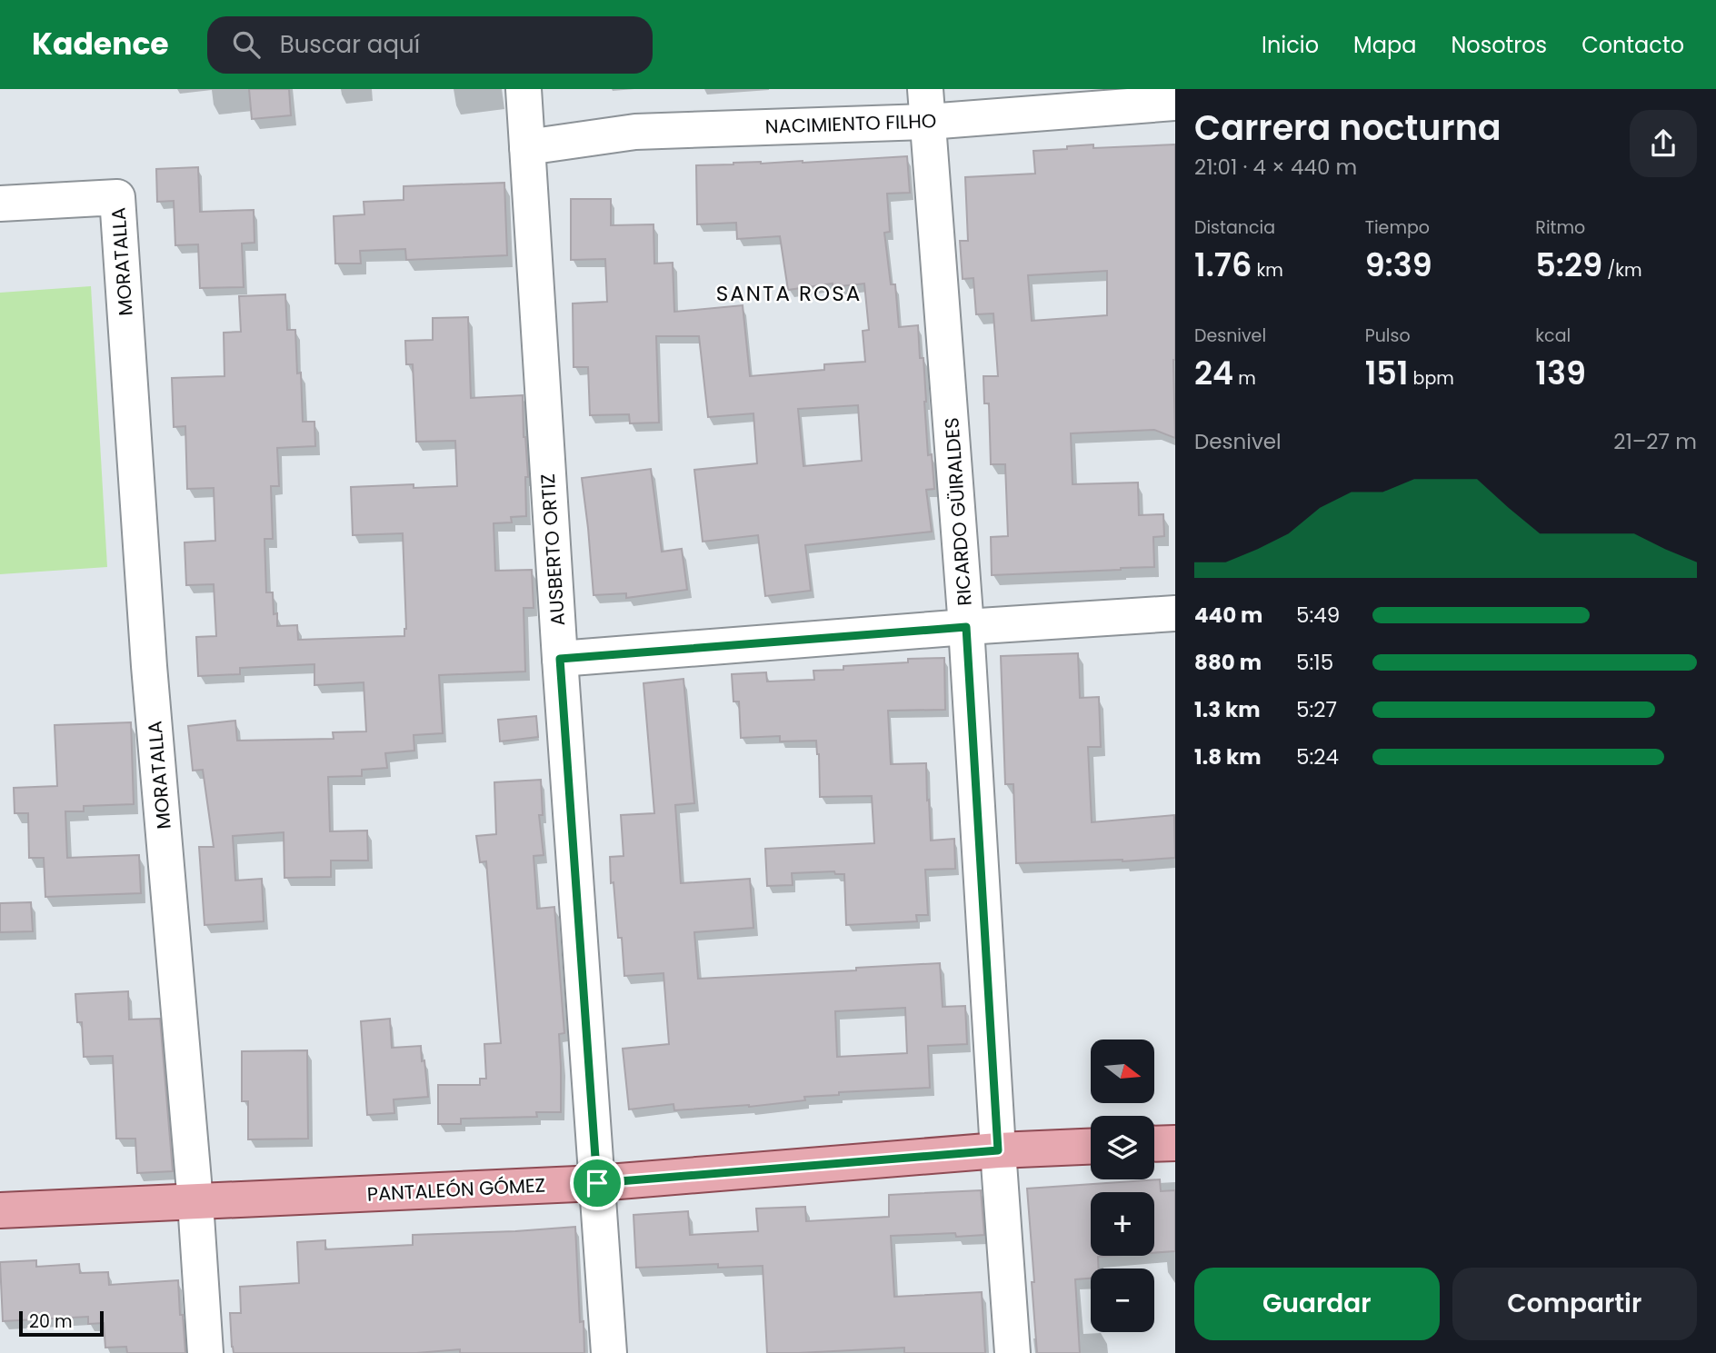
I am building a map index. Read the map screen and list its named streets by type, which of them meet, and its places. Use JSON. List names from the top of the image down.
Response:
{
  "streets": {
    "main road": ["PANTALEÓN GÓMEZ"],
    "street": [
      "NACIMIENTO FILHO",
      "MORATALLA",
      "RICARDO GÜIRALDES",
      "AUSBERTO ORTIZ"
    ]
  },
  "crossings": [
    ["NACIMIENTO FILHO", "RICARDO GÜIRALDES"],
    ["NACIMIENTO FILHO", "AUSBERTO ORTIZ"],
    ["MORATALLA", "PANTALEÓN GÓMEZ"],
    ["RICARDO GÜIRALDES", "PANTALEÓN GÓMEZ"],
    ["AUSBERTO ORTIZ", "PANTALEÓN GÓMEZ"]
  ],
  "districts": ["SANTA ROSA"],
  "scale_bar": "20 m",
  "north": "right",
  "page": {
    "header": "Kadence",
    "search": "Buscar aquí",
    "nav": [
      "Inicio",
      "Mapa",
      "Nosotros",
      "Contacto"
    ],
    "heading": ["Carrera nocturna", "21:01 · 4 × 440 m"],
    "stats": [
      ["Distancia", "1.76 km"],
      ["Tiempo", "9:39"],
      ["Ritmo", "5:29 /km"],
      ["Desnivel", "24 m"],
      ["Pulso", "151 bpm"],
      ["kcal", "139"]
    ],
    "chart": ["Desnivel", "21–27 m"],
    "list": [
      {
        "name": "440 m",
        "note": "5:49"
      },
      {
        "name": "880 m",
        "note": "5:15"
      },
      {
        "name": "1.3 km",
        "note": "5:27"
      },
      {
        "name": "1.8 km",
        "note": "5:24"
      }
    ],
    "map_buttons": ["+", "−"],
    "buttons": ["Guardar", "Compartir"],
    "scale": "20 m"
  }
}
